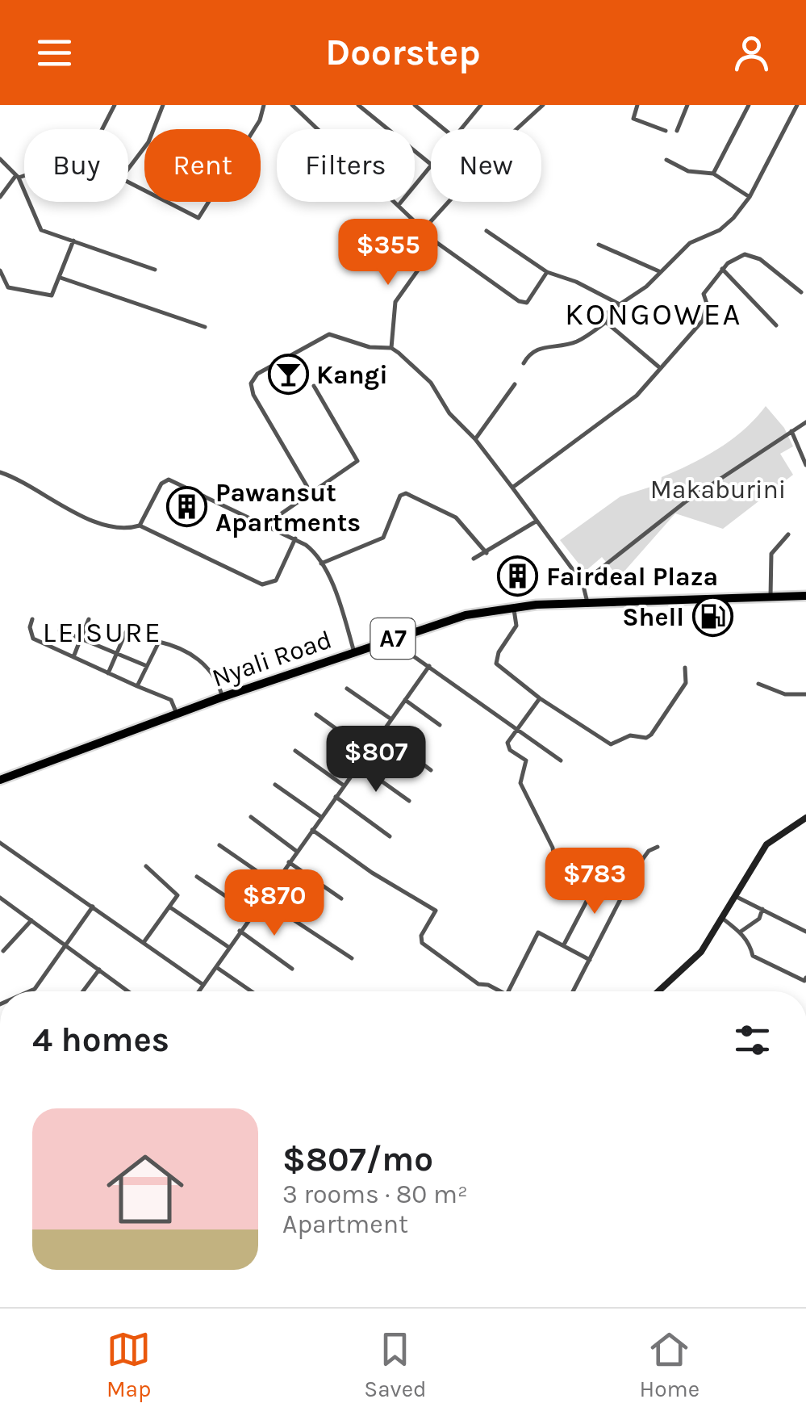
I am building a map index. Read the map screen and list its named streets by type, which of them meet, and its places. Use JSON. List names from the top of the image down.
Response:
{
  "streets": {
    "highway": ["A7", "Nyali Road"]
  },
  "districts": ["KONGOWEA", "LEISURE"],
  "parks": ["Makaburini"],
  "places": {
    "bar": ["Kangi"],
    "building": ["Pawansut Apartments", "Fairdeal Plaza"],
    "fuel station": ["Shell"]
  },
  "page": {
    "header": "Doorstep",
    "chip": [
      "Buy",
      "Rent",
      "Filters",
      "New"
    ],
    "price": [
      "$355",
      "$807",
      "$783",
      "$870"
    ],
    "heading": "4 homes",
    "list": [
      {
        "name": "$807/mo",
        "note": "3 rooms · 80 m² · Apartment"
      }
    ],
    "tabs": ["Map", "Saved", "Home"]
  }
}
